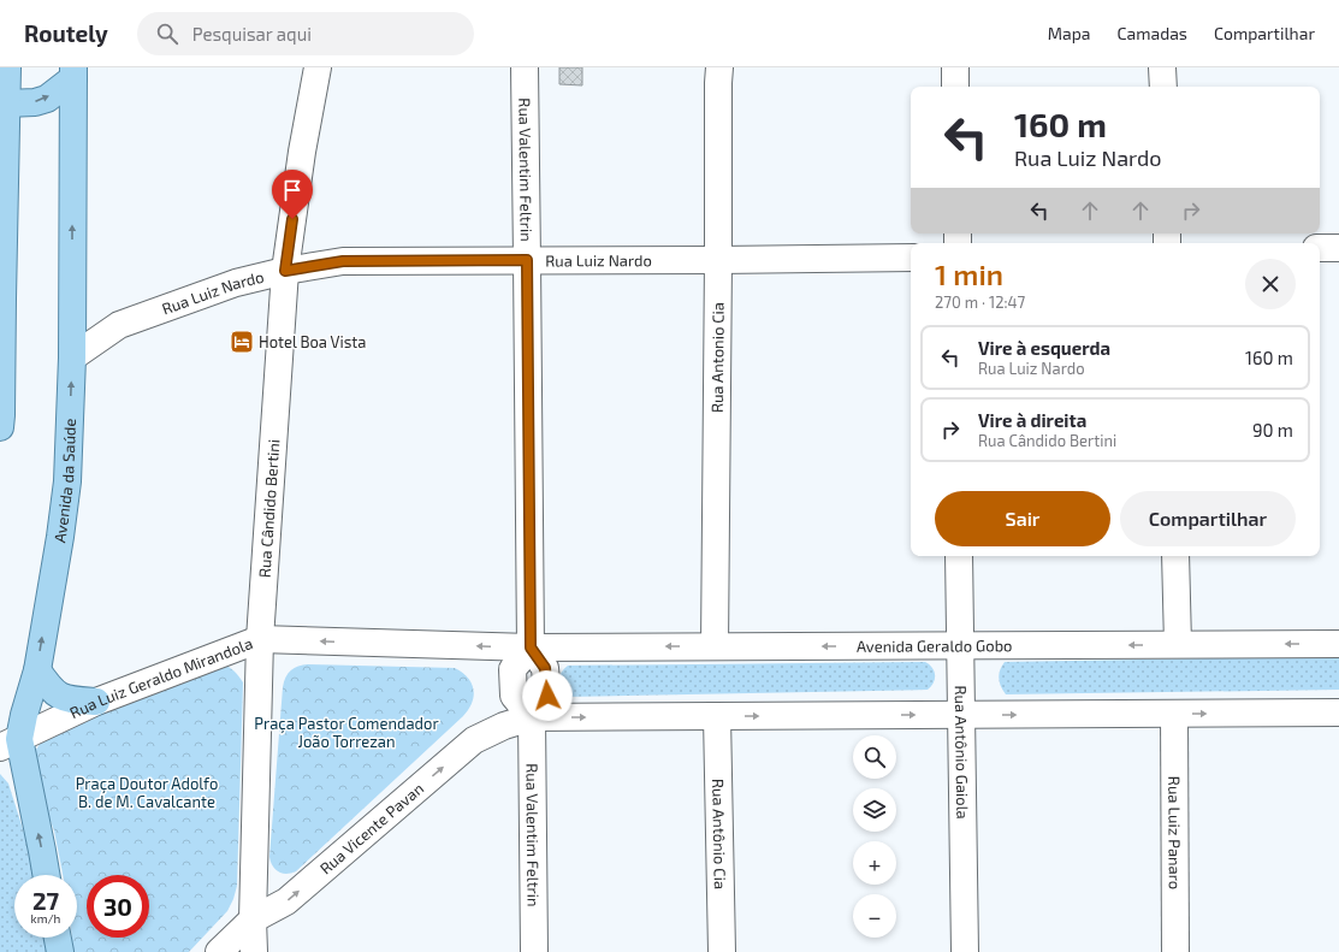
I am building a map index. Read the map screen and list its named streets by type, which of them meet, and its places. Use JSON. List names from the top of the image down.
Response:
{
  "streets": {
    "main road": ["Avenida da Saúde"],
    "street": [
      "Rua Valentim Feltrin",
      "Rua Luiz Nardo",
      "Rua Antonio Cia",
      "Rua Cândido Bertini",
      "Avenida Geraldo Gobo",
      "Rua Luiz Geraldo Mirandola",
      "Rua Antônio Gaiola",
      "Rua Vicente Pavan",
      "Rua Luiz Panaro",
      "Rua Antônio Cia"
    ]
  },
  "crossings": [
    ["Rua Valentim Feltrin", "Rua Luiz Nardo"],
    ["Rua Valentim Feltrin", "Avenida Geraldo Gobo"],
    ["Rua Valentim Feltrin", "Rua Luiz Geraldo Mirandola"],
    ["Rua Valentim Feltrin", "Rua Vicente Pavan"],
    ["Rua Luiz Nardo", "Rua Antonio Cia"],
    ["Rua Luiz Nardo", "Avenida da Saúde"],
    ["Rua Luiz Nardo", "Rua Cândido Bertini"],
    ["Rua Antonio Cia", "Avenida Geraldo Gobo"],
    ["Avenida da Saúde", "Rua Luiz Geraldo Mirandola"],
    ["Rua Cândido Bertini", "Rua Luiz Geraldo Mirandola"],
    ["Rua Cândido Bertini", "Rua Vicente Pavan"],
    ["Avenida Geraldo Gobo", "Rua Luiz Geraldo Mirandola"],
    ["Avenida Geraldo Gobo", "Rua Antônio Gaiola"]
  ],
  "one_way": ["Rua Luiz Geraldo Mirandola", "Rua Vicente Pavan"],
  "parks": ["Praça Pastor Comendador João Torrezan", "Praça Doutor Adolfo B. de M. Cavalcante"],
  "places": {
    "hotel": ["Hotel Boa Vista"]
  },
  "page": {
    "header": "Routely",
    "search": "Pesquisar aqui",
    "nav": ["Mapa", "Camadas", "Compartilhar"],
    "turn": ["160 m", "Rua Luiz Nardo"],
    "heading": ["1 min", "270 m · 12:47"],
    "list": [
      {
        "name": "Vire à esquerda",
        "note": "Rua Luiz Nardo",
        "value": "160 m"
      },
      {
        "name": "Vire à direita",
        "note": "Rua Cândido Bertini",
        "value": "90 m"
      }
    ],
    "buttons": ["Sair", "Compartilhar"],
    "map_buttons": ["+", "−"],
    "speed": "27 km/h",
    "limit": "30"
  }
}
